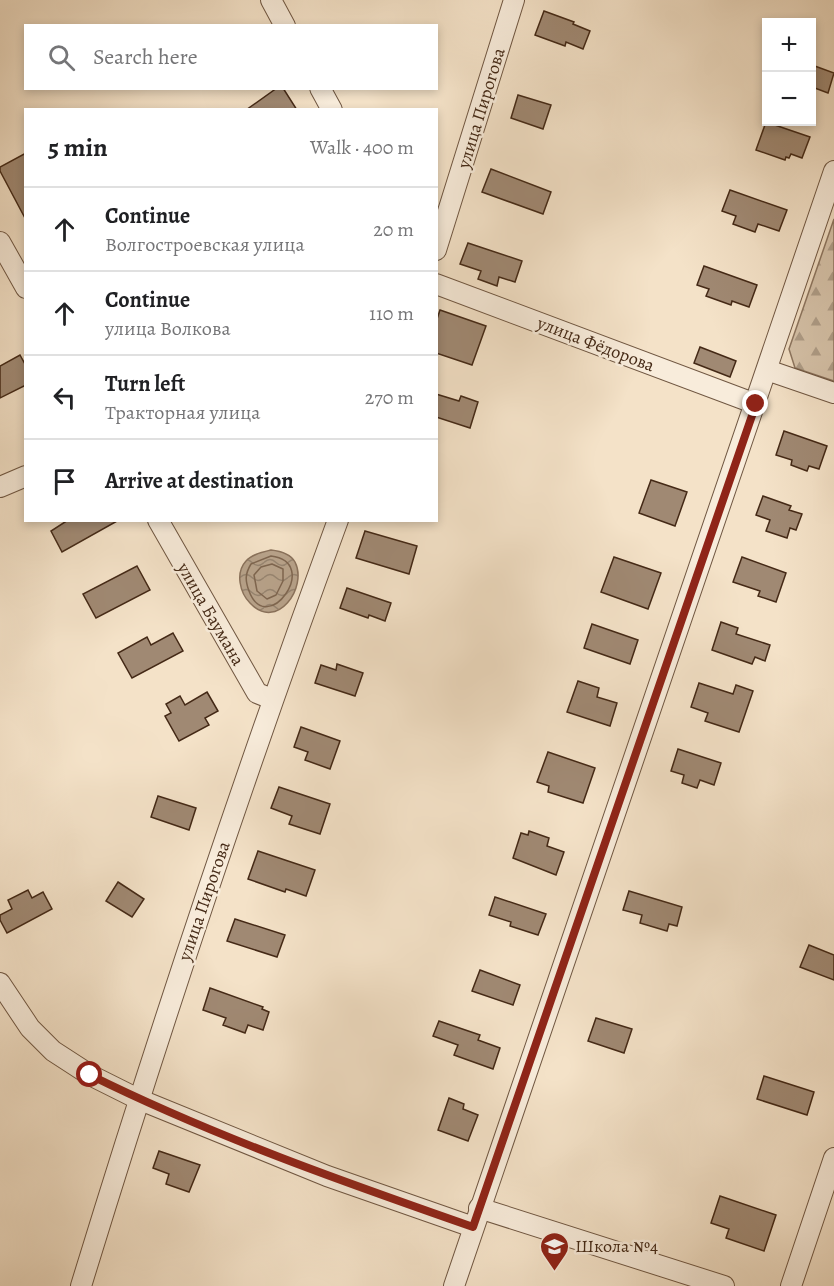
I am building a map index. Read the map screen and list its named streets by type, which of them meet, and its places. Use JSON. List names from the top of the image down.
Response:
{
  "streets": {
    "street": ["улица Пирогова", "улица Фёдорова", "улица Баумана"]
  },
  "crossings": [
    ["улица Пирогова", "улица Баумана"]
  ],
  "places": {
    "school or university": ["Школа №4"]
  },
  "page": {
    "map_buttons": ["+", "−"],
    "search": "Search here",
    "heading": ["5 min", "Walk · 400 m"],
    "list": [
      ["Continue", "Волгостроевская улица", "20 m"],
      ["Continue", "улица Волкова", "110 m"],
      ["Turn left", "Тракторная улица", "270 m"],
      "Arrive at destination"
    ]
  }
}
